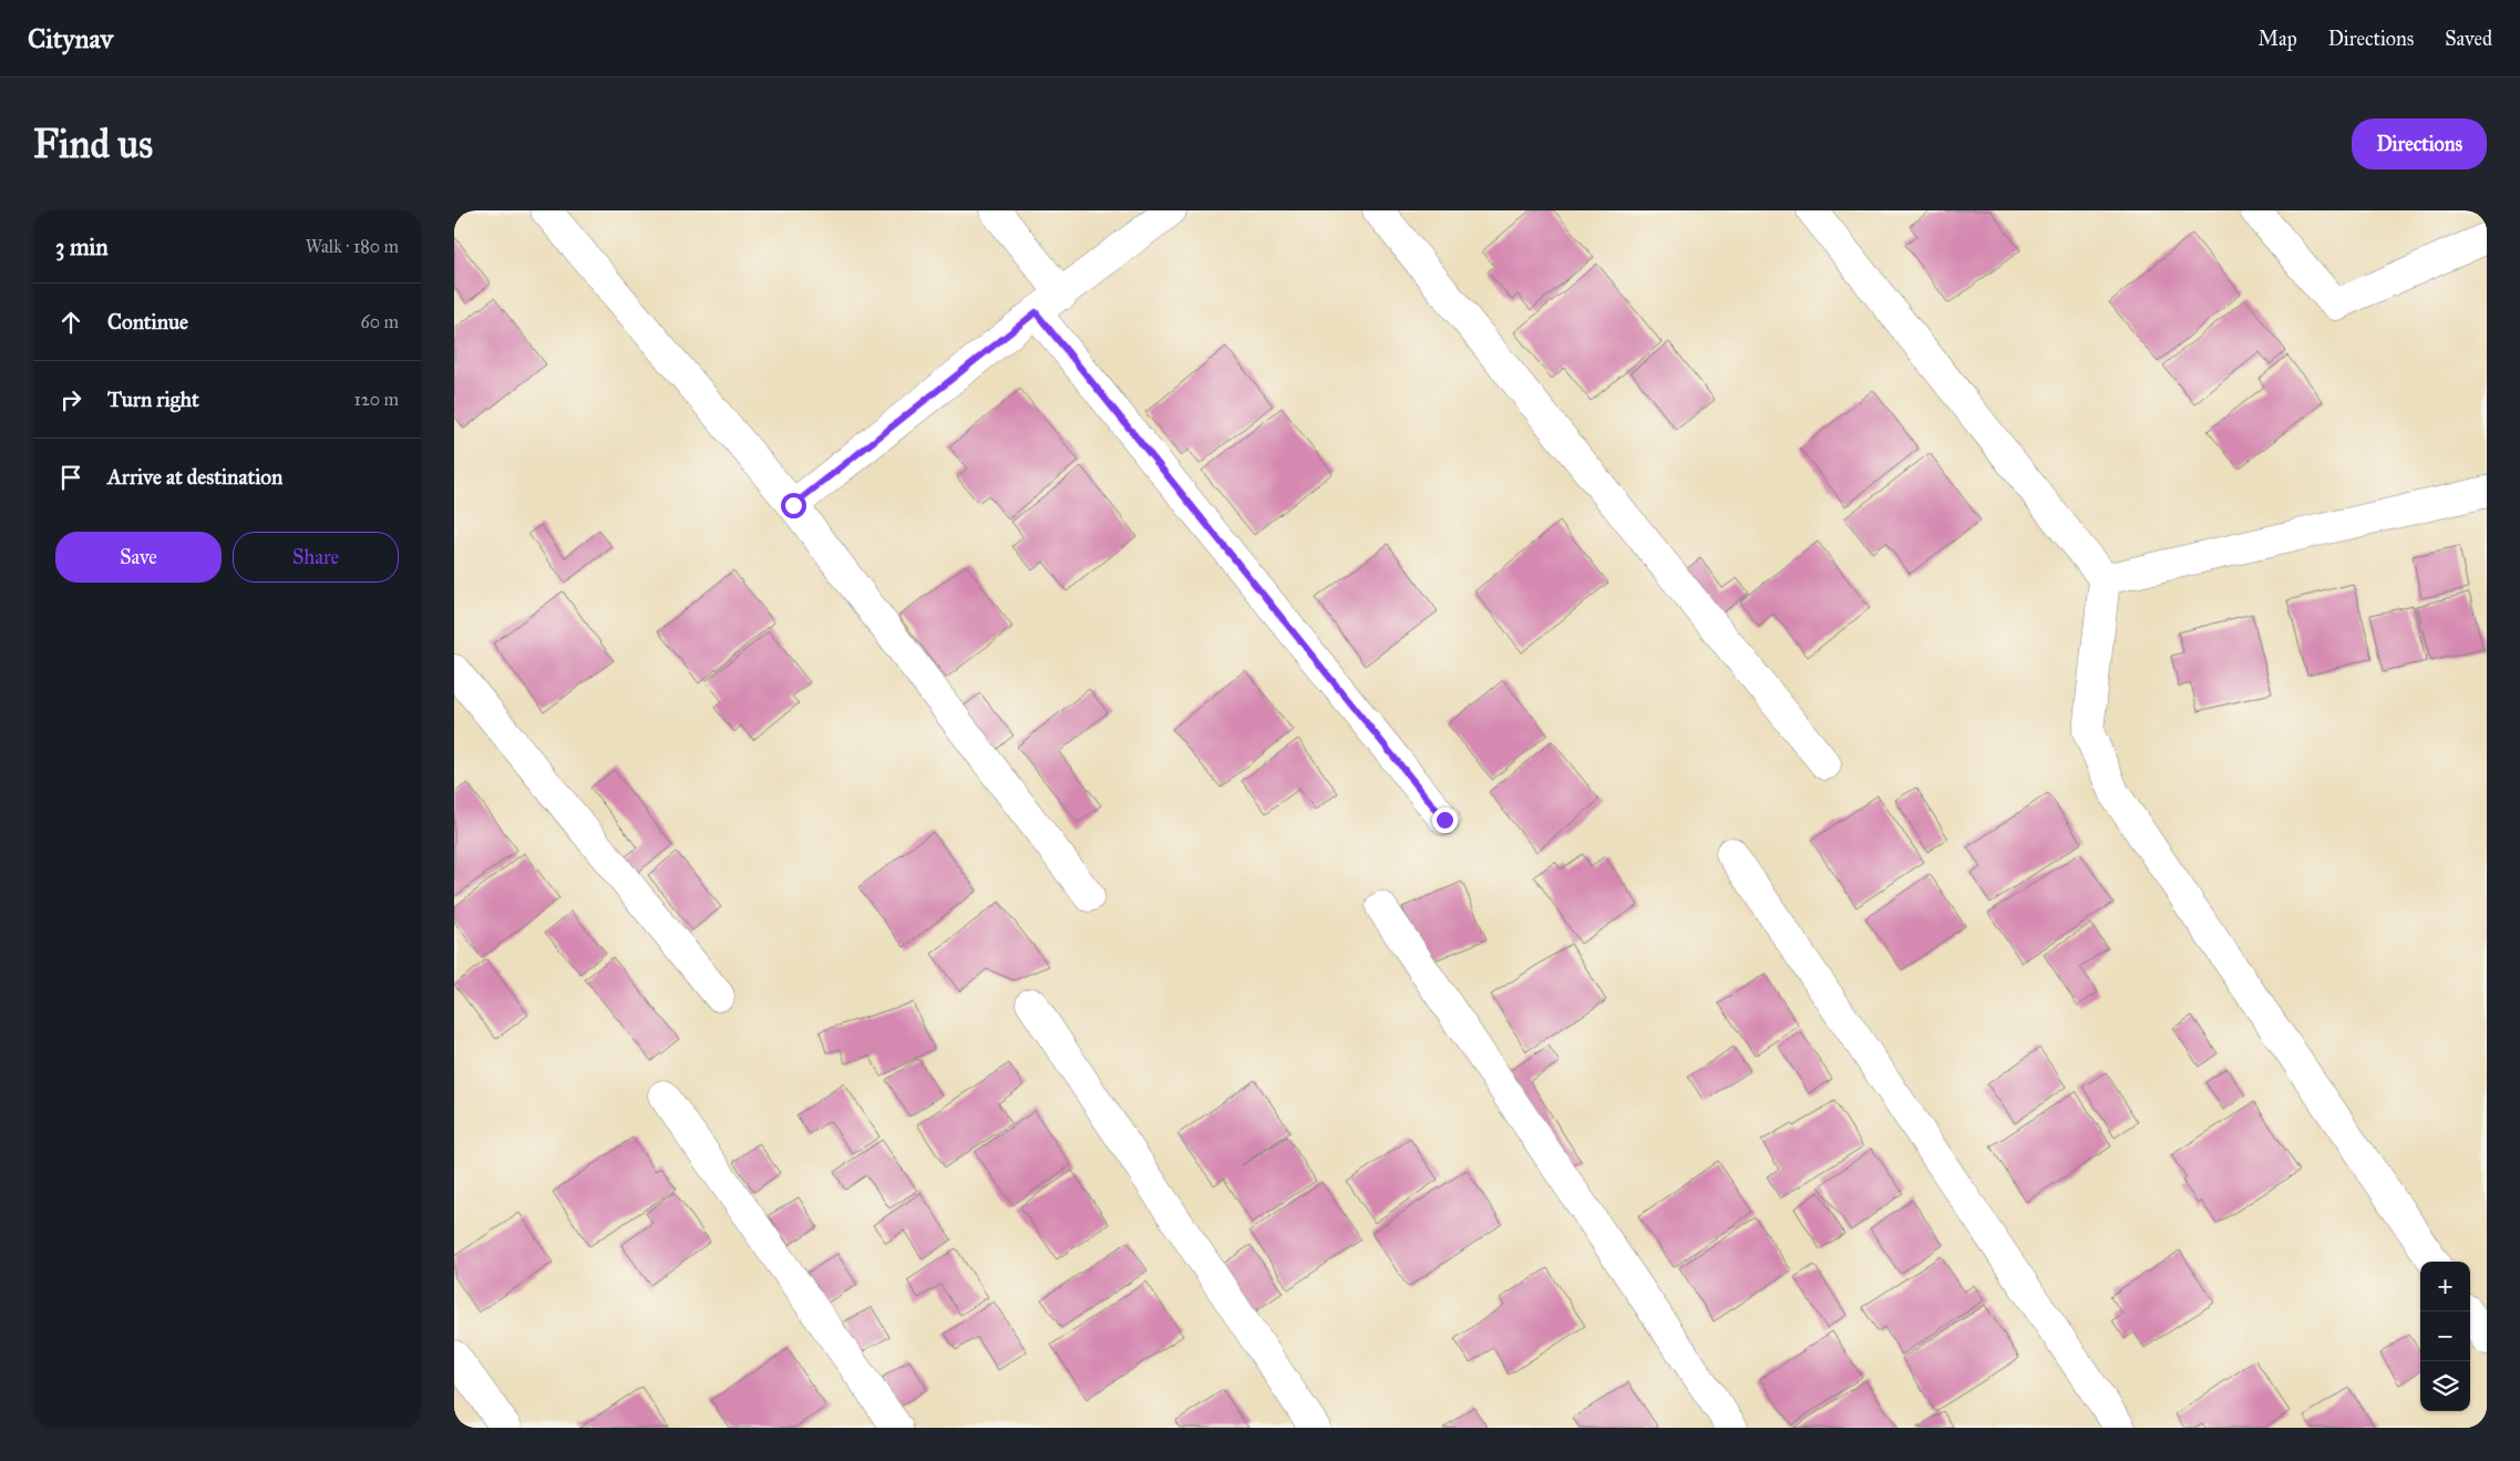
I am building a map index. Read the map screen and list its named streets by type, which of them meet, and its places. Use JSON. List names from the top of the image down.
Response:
{
  "page": {
    "header": "Citynav",
    "nav": ["Map", "Directions", "Saved"],
    "buttons": [
      "Directions",
      ["Save", "Share"]
    ],
    "title": "Find us",
    "heading": ["3 min", "Walk · 180 m"],
    "list": [
      ["Continue", "60 m"],
      ["Turn right", "120 m"],
      "Arrive at destination"
    ],
    "map_buttons": ["+", "−"]
  }
}
